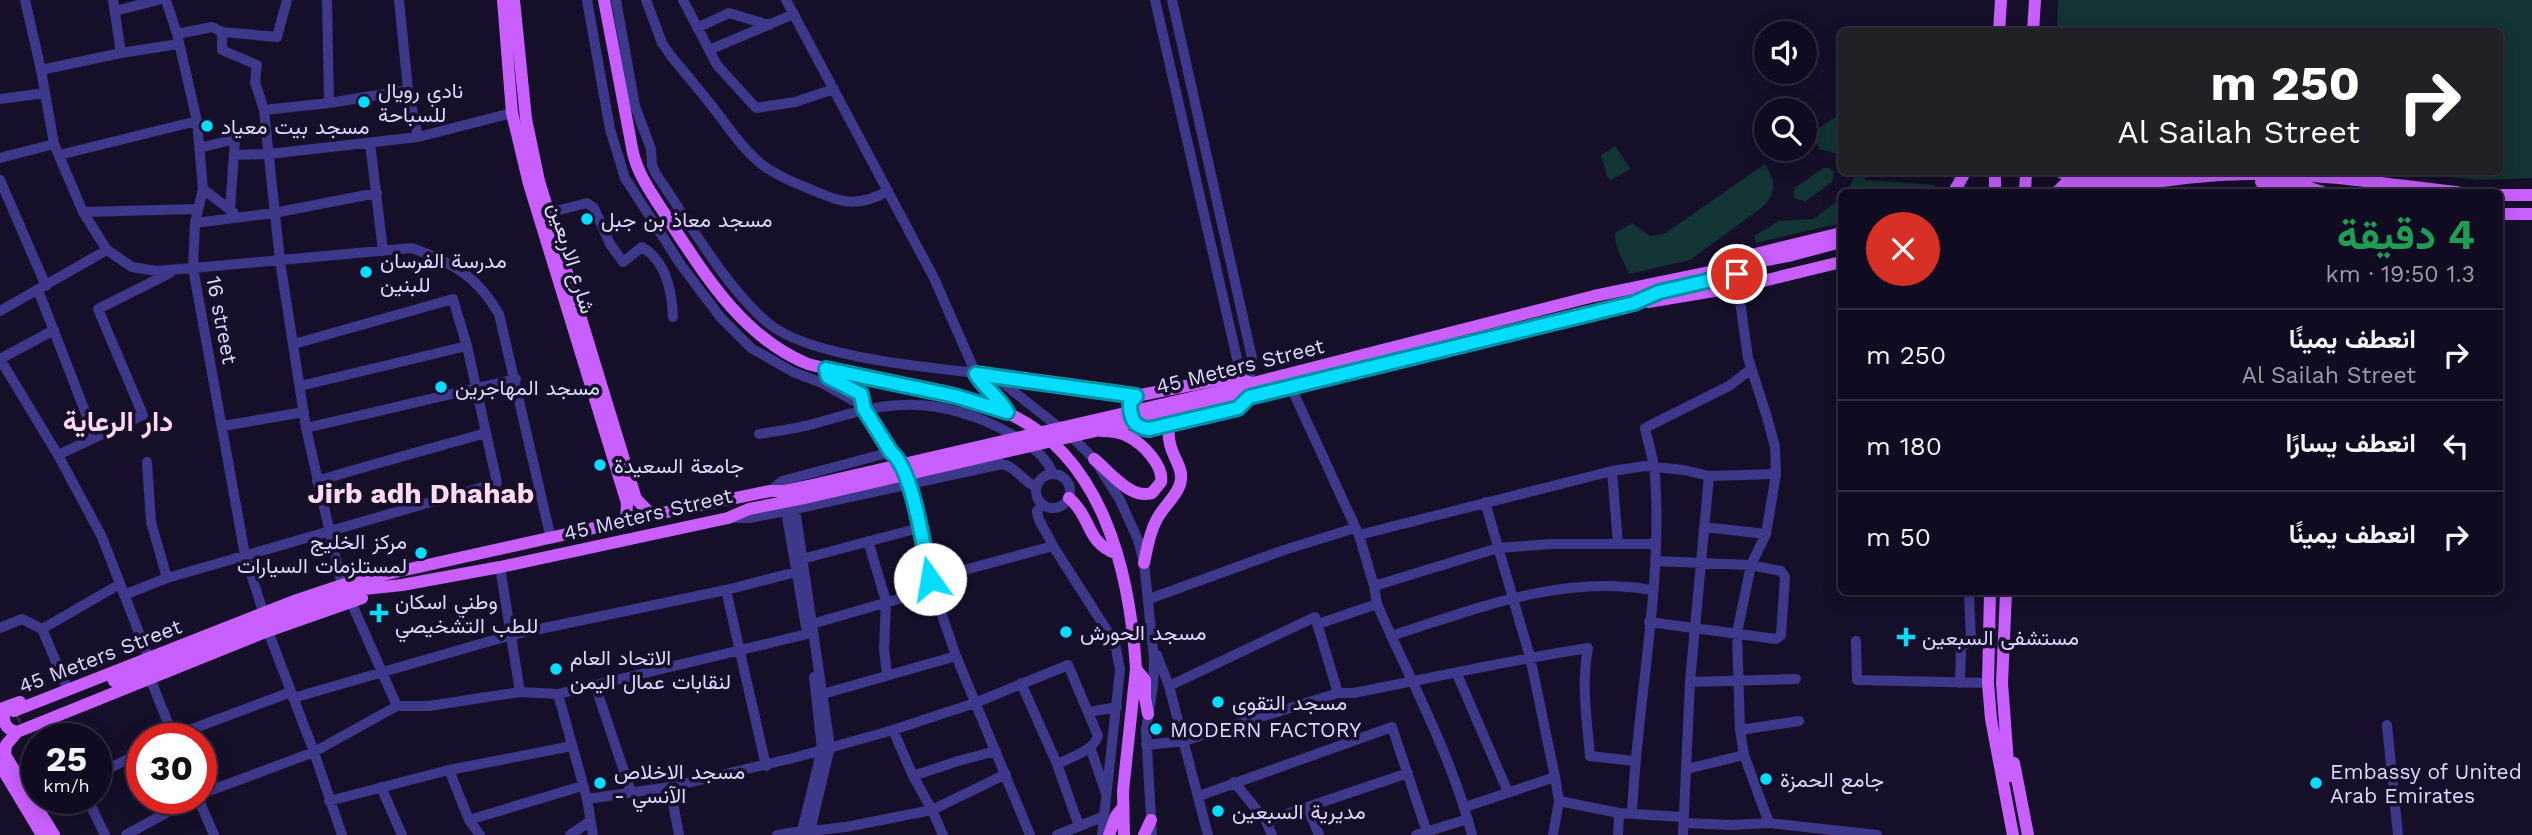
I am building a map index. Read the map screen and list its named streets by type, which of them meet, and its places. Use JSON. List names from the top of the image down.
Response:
{
  "streets": {
    "main road": ["شارع الاربعين", "45 Meters Street"],
    "street": ["16 street"]
  },
  "crossings": [
    ["شارع الاربعين", "45 Meters Street"],
    ["16 street", "45 Meters Street"]
  ],
  "districts": ["دار الرعاية", "Jirb adh Dhahab"],
  "places": {
    "other": [
      "نادي رويال للسباحة",
      "مسجد بيت معياد",
      "مسجد معاذ بن جبل",
      "مدرسة الفرسان للبنين",
      "مسجد المهاجرين",
      "جامعة السعيدة",
      "مركز الخليج لمستلزمات السيارات",
      "مسجد الحورش",
      "الاتحاد العام لنقابات عمال اليمن",
      "مسجد التقوى",
      "MODERN FACTORY",
      "جامع الحمزة",
      "مسجد الاخلاص - الآنسي",
      "Embassy of United Arab Emirates",
      "مديرية السبعين"
    ],
    "health": ["وطني اسكان للطب التشخيصي", "مستشفى السبعين"]
  },
  "page": {
    "turn": ["250 m", "Al Sailah Street"],
    "heading": ["4 دقيقة", "1.3 km · 19:50"],
    "list": [
      {
        "name": "انعطف يمينًا",
        "note": "Al Sailah Street",
        "value": "250 m"
      },
      {
        "name": "انعطف يسارًا",
        "value": "180 m"
      },
      {
        "name": "انعطف يمينًا",
        "value": "50 m"
      }
    ],
    "speed": "25 km/h",
    "limit": "30"
  }
}
